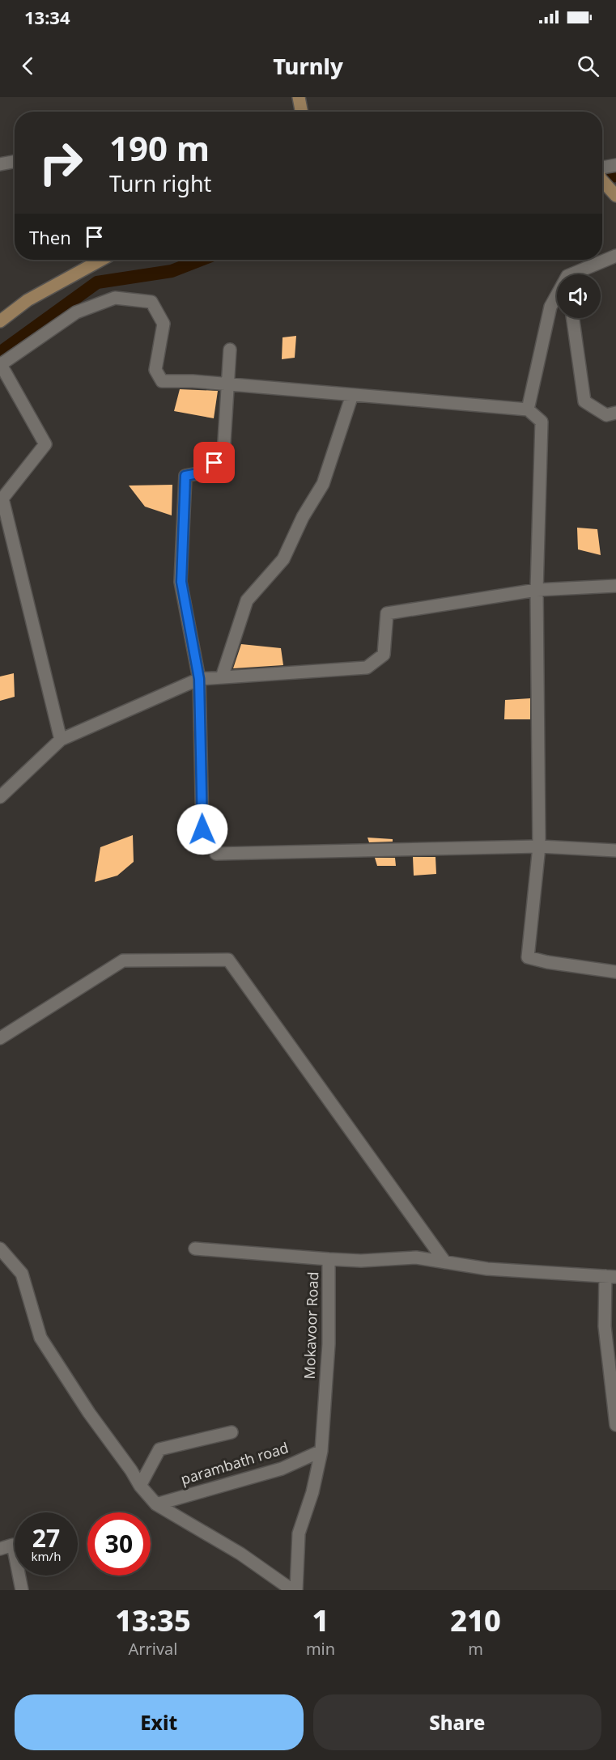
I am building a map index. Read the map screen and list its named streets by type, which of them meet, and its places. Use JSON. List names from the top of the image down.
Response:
{
  "streets": {
    "street": ["Mokavoor Road", "parambath road"]
  },
  "crossings": [
    ["Mokavoor Road", "parambath road"]
  ],
  "page": {
    "status": "13:34",
    "header": "Turnly",
    "turn": ["190 m", "Turn right"],
    "then": "Then",
    "speed": "27 km/h",
    "limit": "30",
    "eta": [
      "13:35",
      "Arrival",
      "1",
      "min",
      "210",
      "m"
    ],
    "buttons": ["Exit", "Share"]
  }
}
